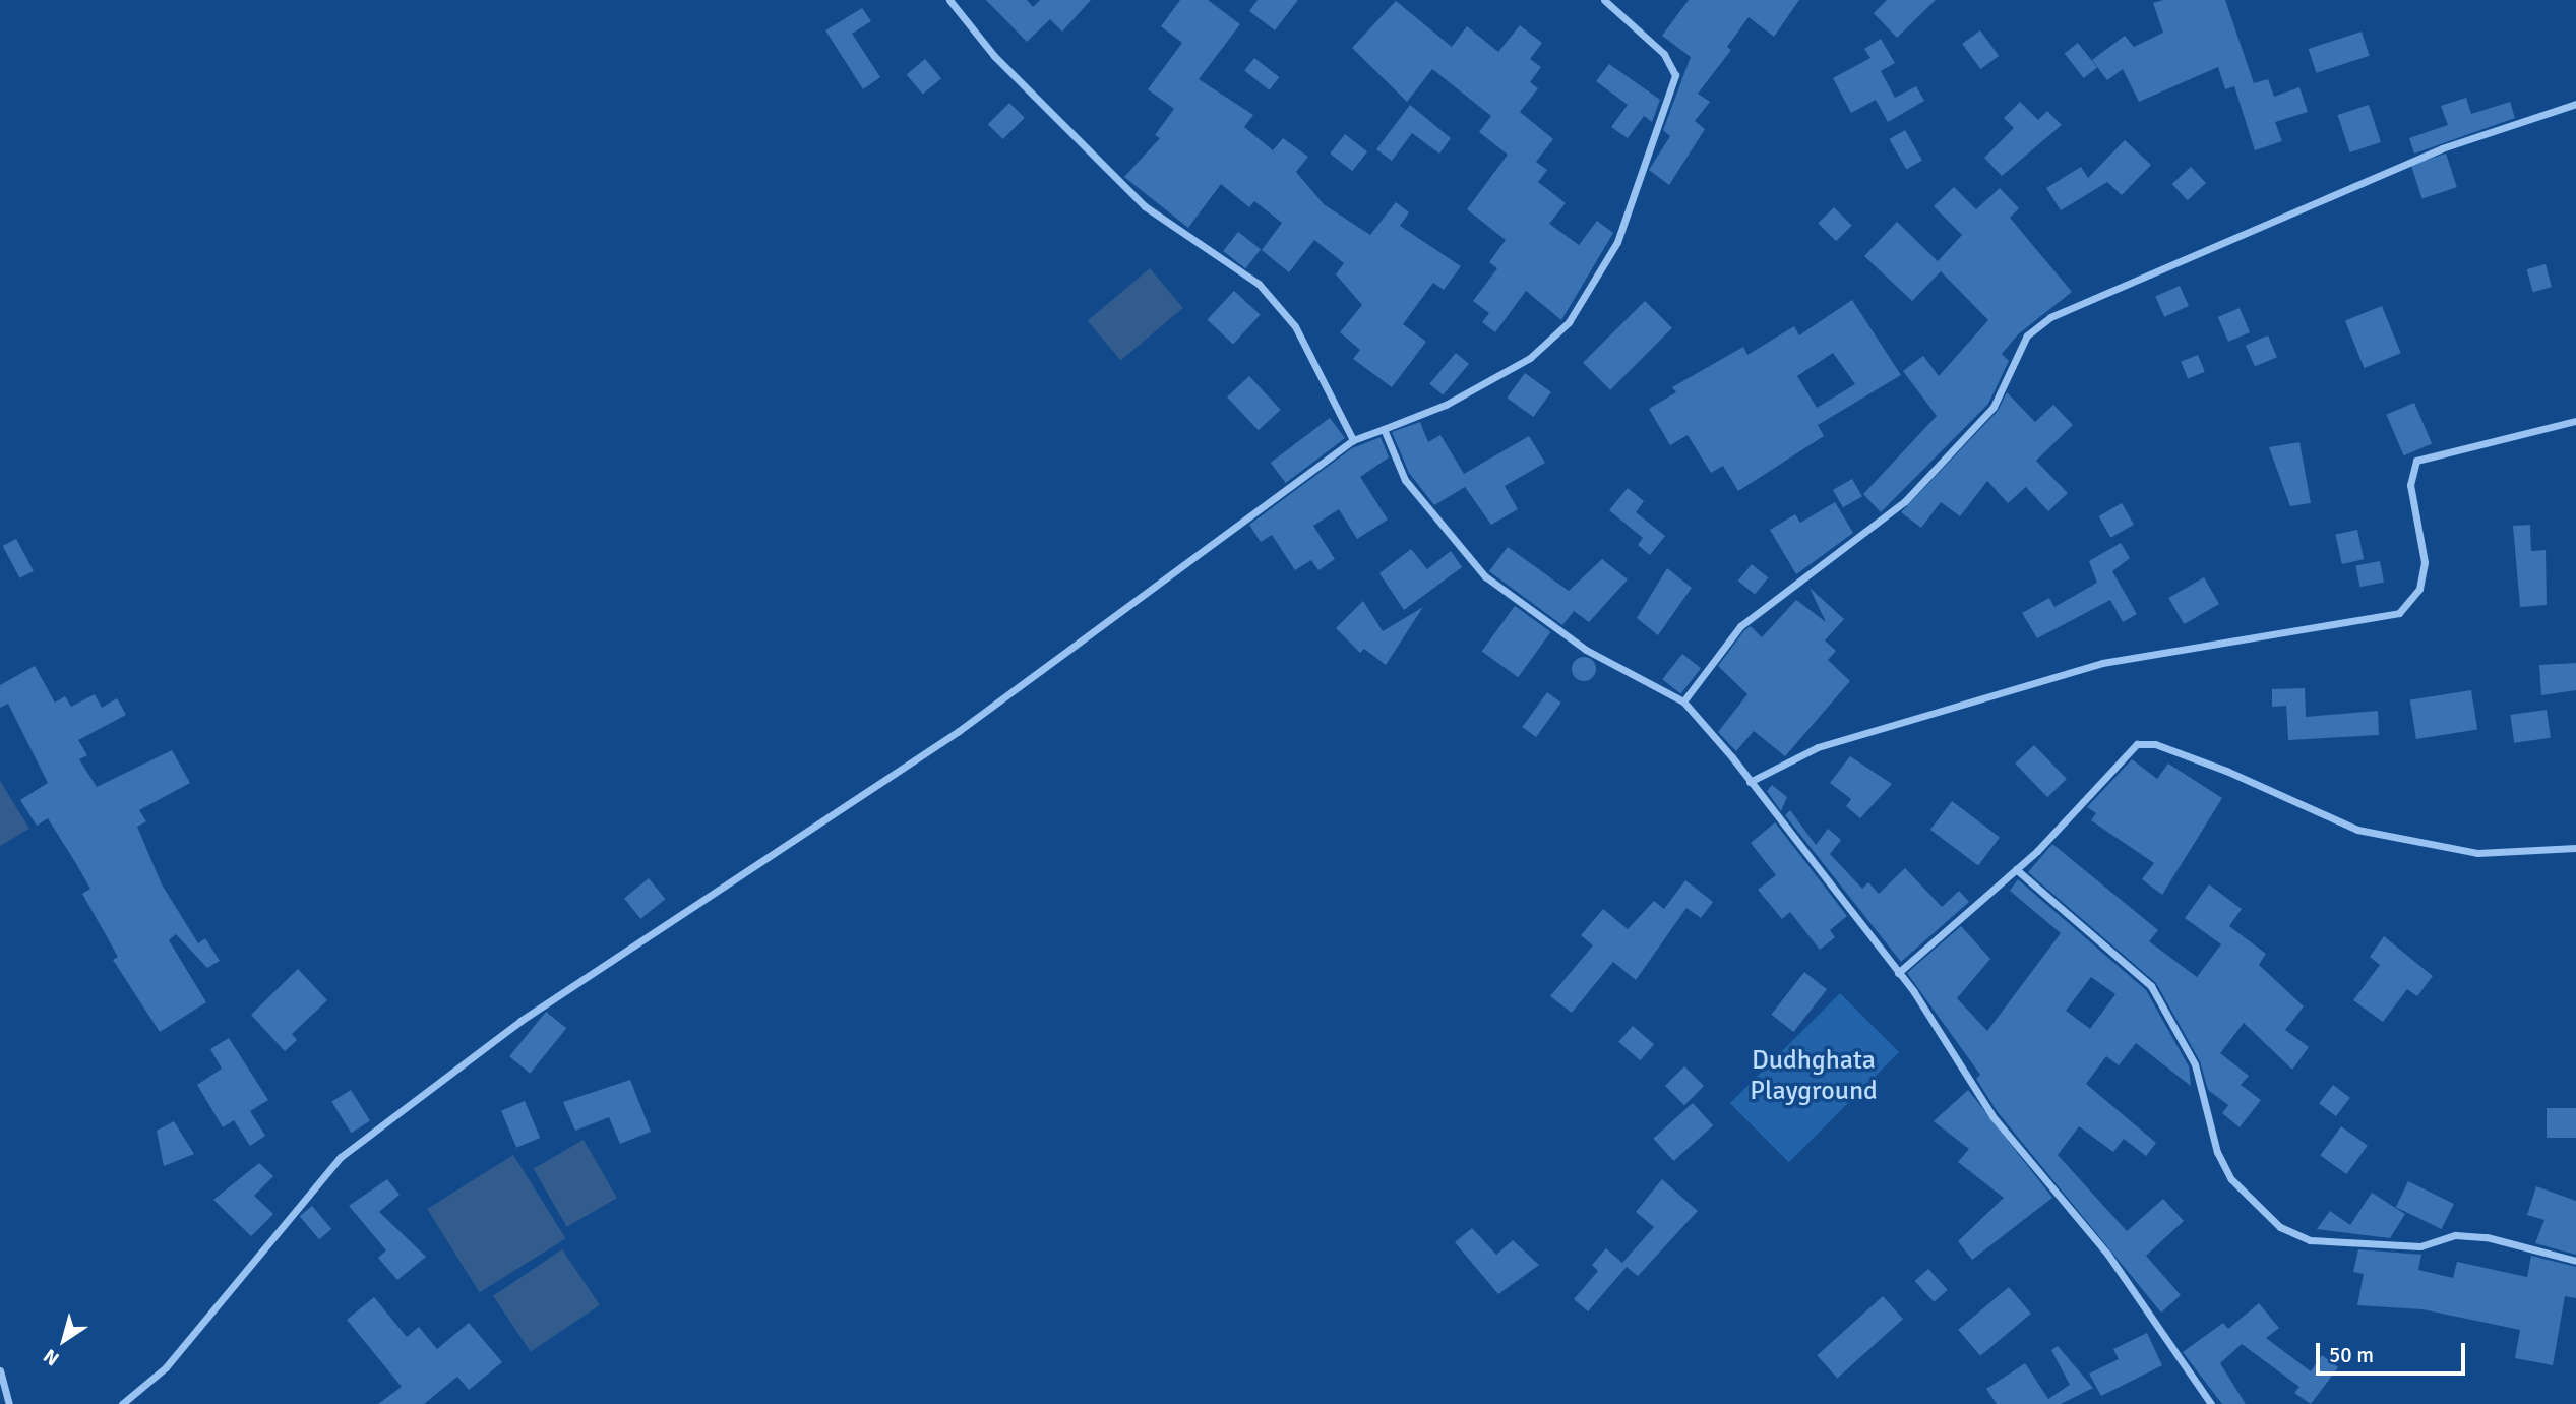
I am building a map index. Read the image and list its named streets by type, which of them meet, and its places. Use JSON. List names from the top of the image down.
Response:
{
  "parks": ["Dudhghata Playground"],
  "scale_bar": "50 m",
  "north": "bottom left"
}
